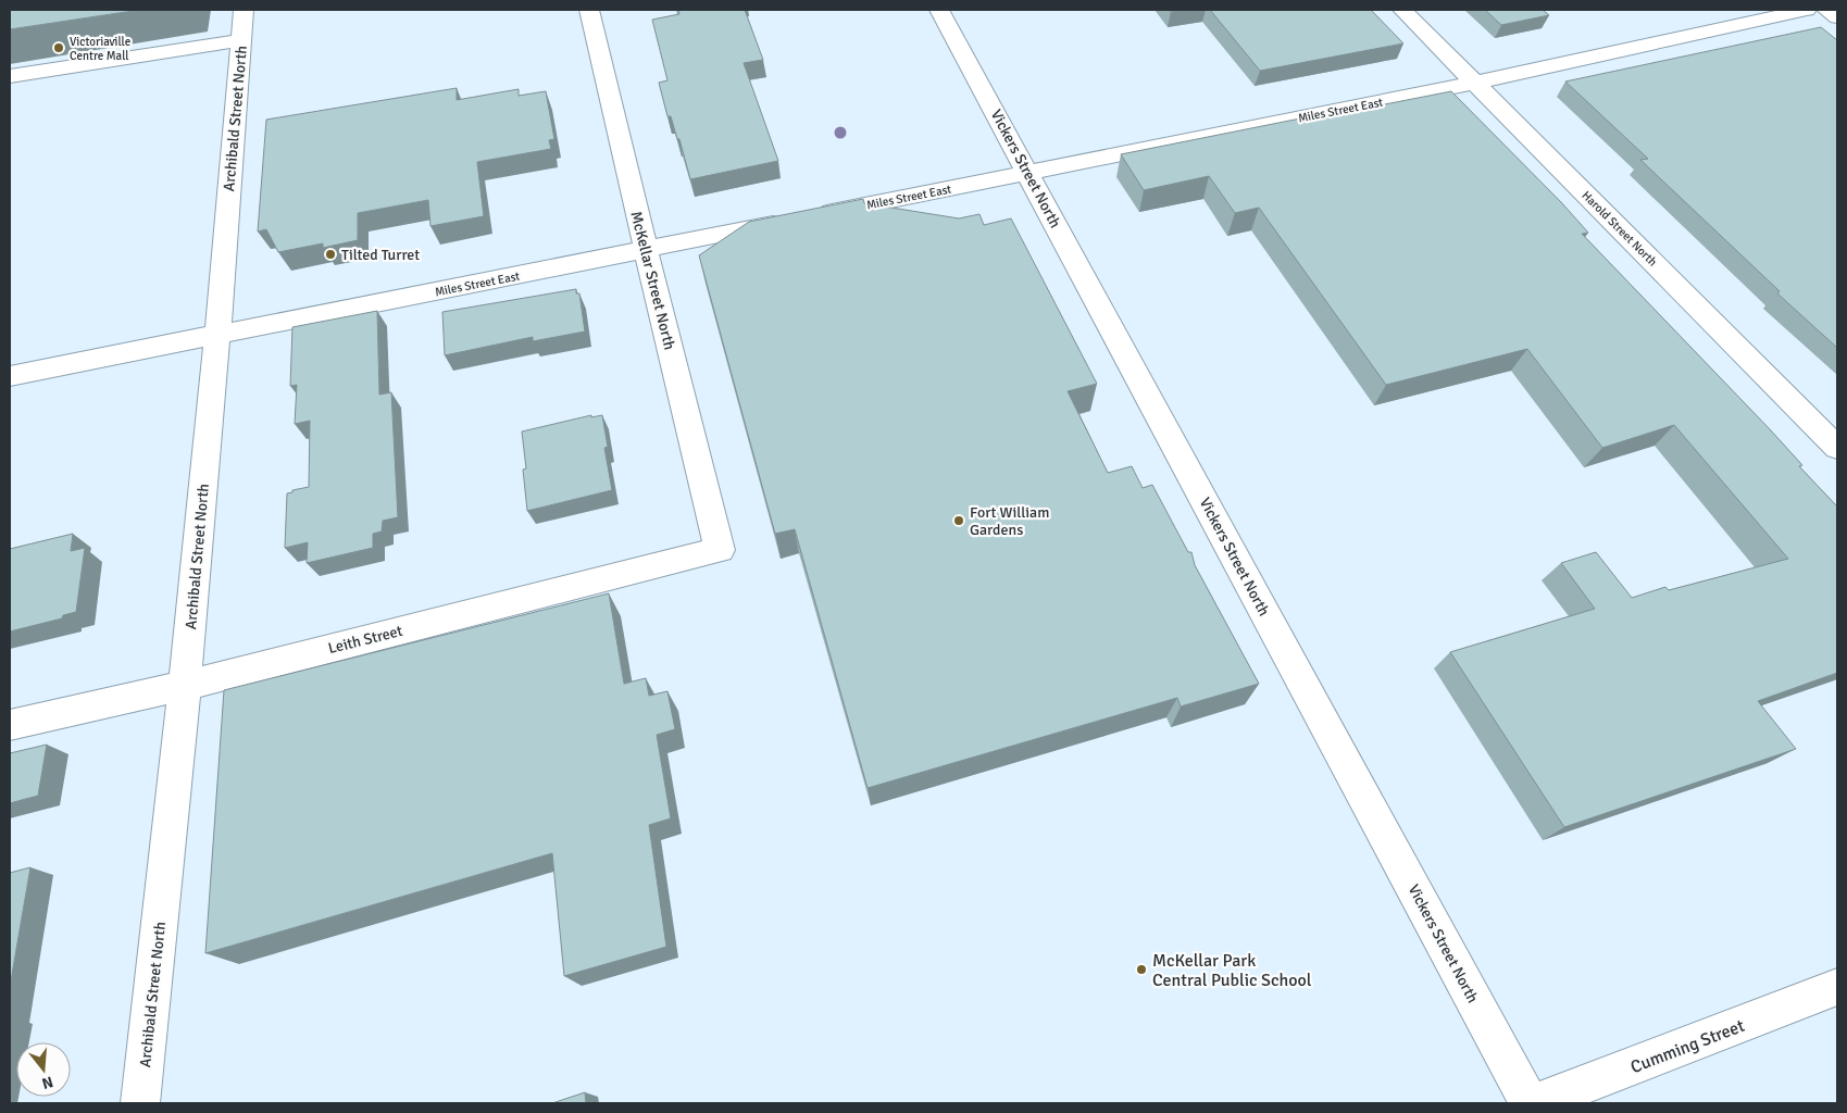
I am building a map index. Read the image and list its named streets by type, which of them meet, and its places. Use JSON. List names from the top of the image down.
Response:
{
  "streets": {
    "street": [
      "Miles Street East",
      "Archibald Street North",
      "Vickers Street North",
      "Harold Street North",
      "McKellar Street North",
      "Leith Street",
      "Cumming Street"
    ]
  },
  "crossings": [
    ["Miles Street East", "Archibald Street North"],
    ["Miles Street East", "Vickers Street North"],
    ["Miles Street East", "Harold Street North"],
    ["Miles Street East", "McKellar Street North"],
    ["Archibald Street North", "Leith Street"],
    ["McKellar Street North", "Leith Street"]
  ],
  "places": [
    "Victoriaville Centre Mall",
    "Tilted Turret",
    "Fort William Gardens",
    "McKellar Park Central Public School"
  ],
  "north": "bottom"
}
